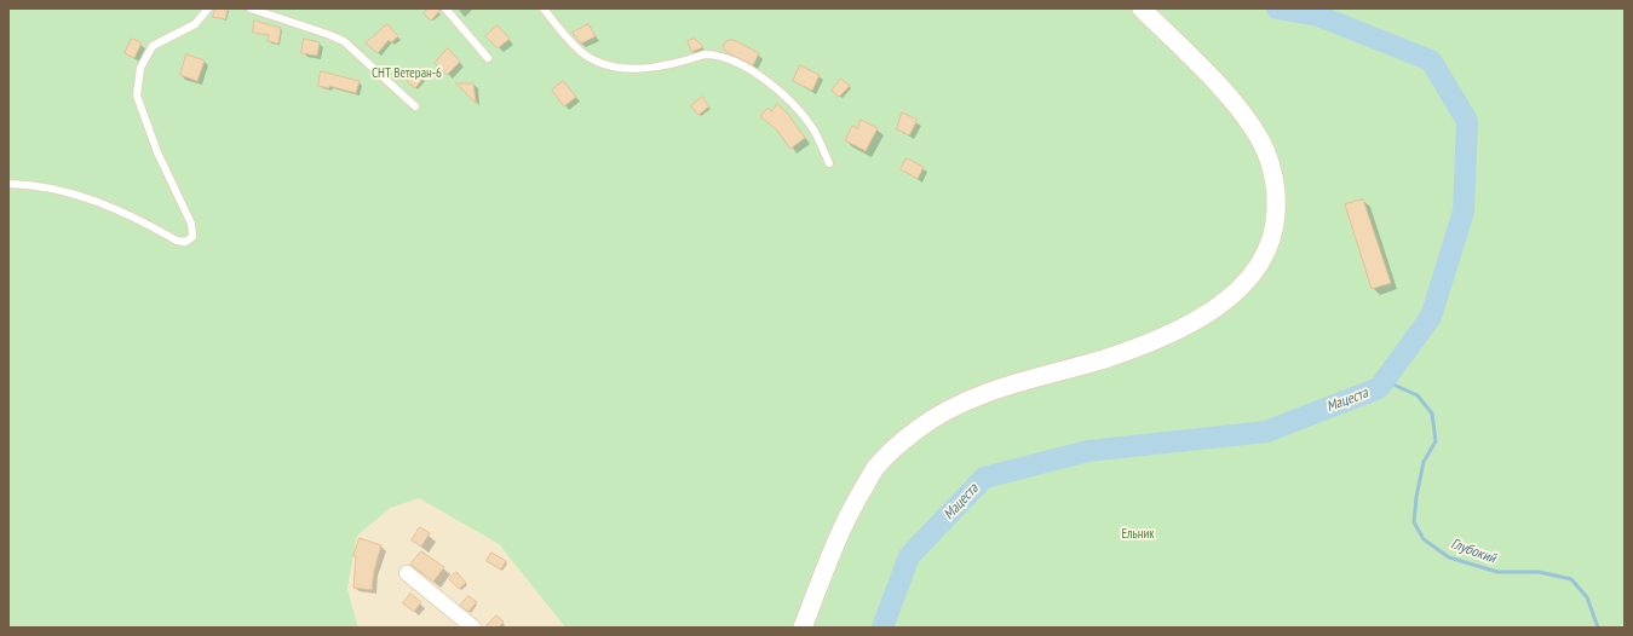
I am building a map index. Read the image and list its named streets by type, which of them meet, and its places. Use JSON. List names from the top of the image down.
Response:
{
  "water": ["Мацеста", "Глубокий"],
  "parks": ["СНТ Ветеран-6", "Ельник"]
}
